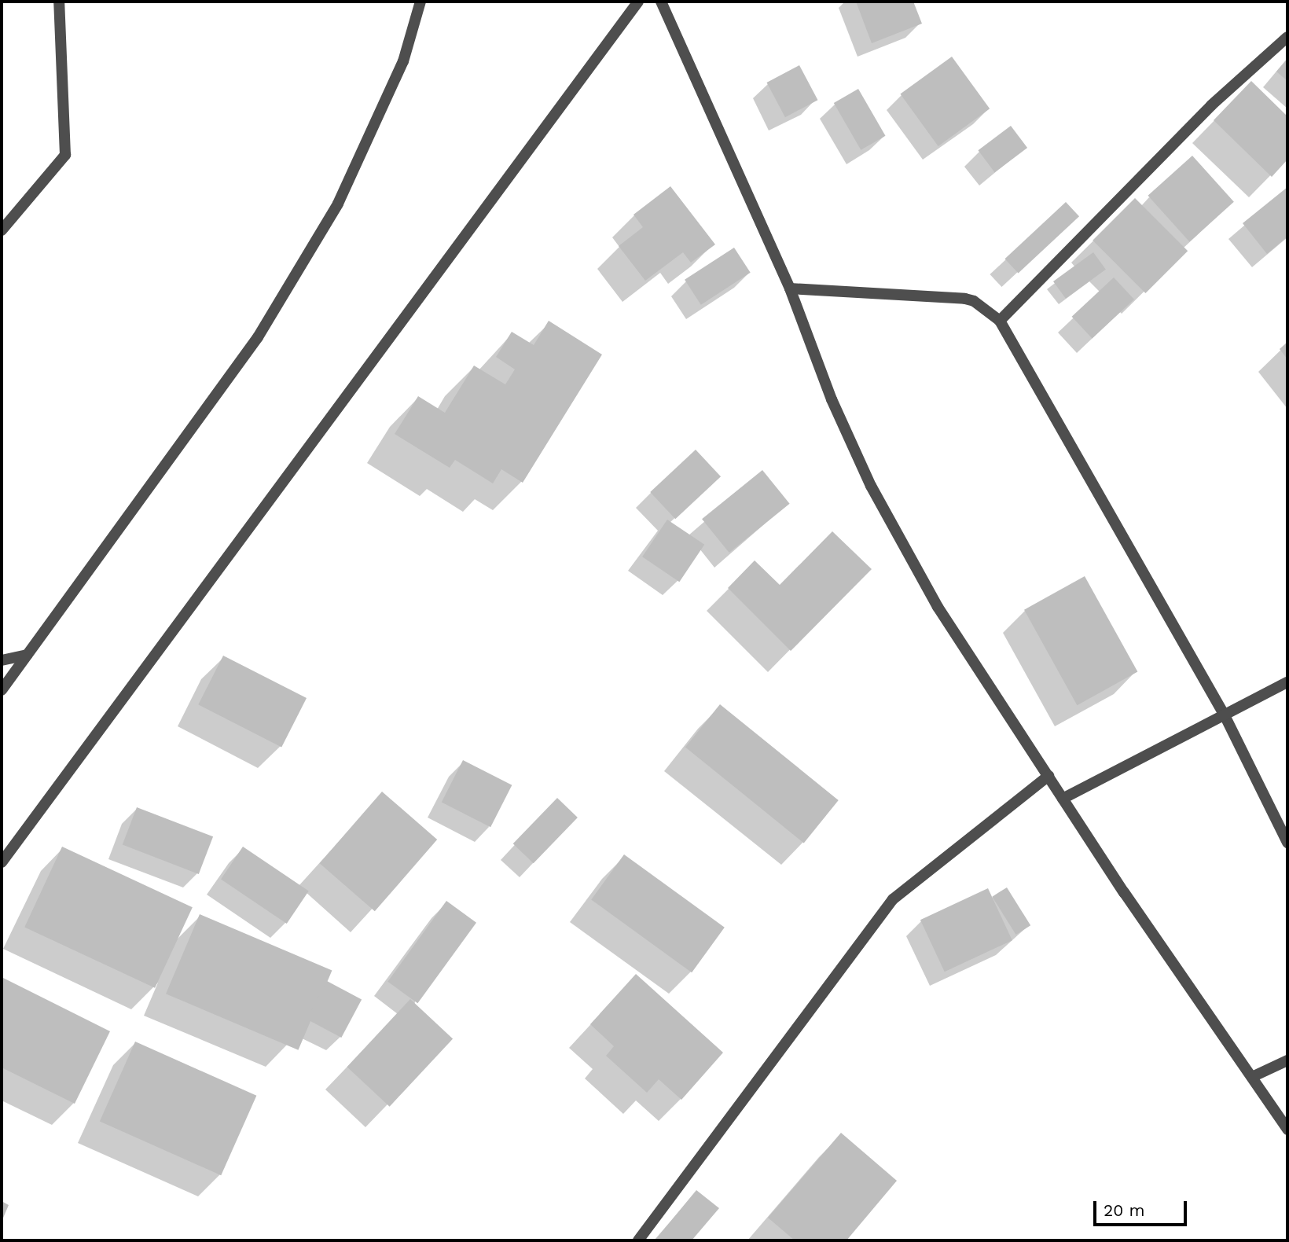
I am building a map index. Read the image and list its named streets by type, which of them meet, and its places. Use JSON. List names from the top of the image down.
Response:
{
  "scale_bar": "20 m"
}
